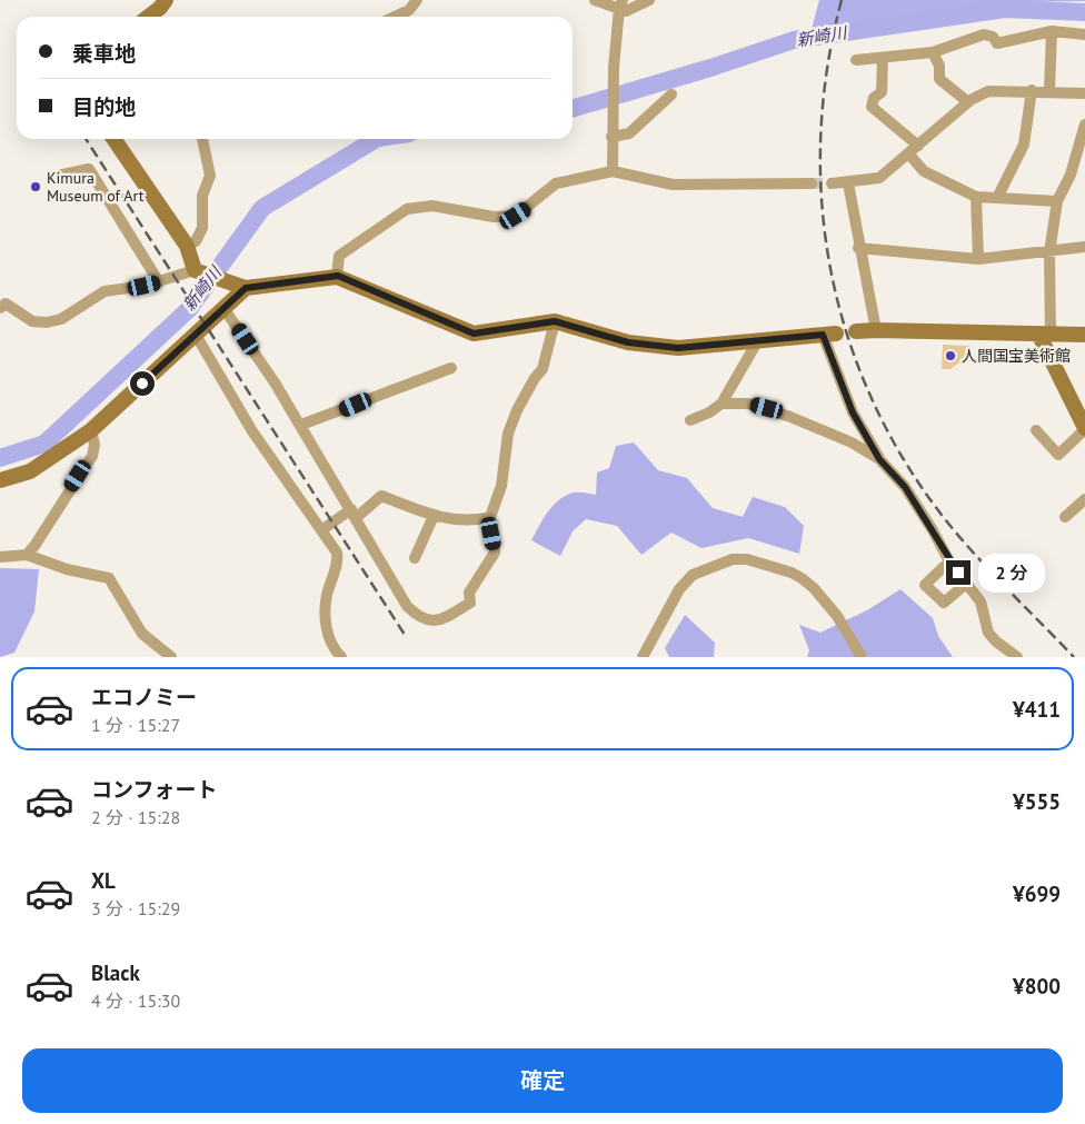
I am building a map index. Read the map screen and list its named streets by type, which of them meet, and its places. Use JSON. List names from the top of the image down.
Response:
{
  "water": ["新崎川"],
  "places": ["Kimura Museum of Art", "人間国宝美術館"],
  "page": {
    "banner": ["乗車地", "目的地"],
    "bubble": "2 分",
    "list": [
      {
        "name": "エコノミー",
        "note": "1 分 · 15:27",
        "value": "¥411"
      },
      {
        "name": "コンフォート",
        "note": "2 分 · 15:28",
        "value": "¥555"
      },
      {
        "name": "XL",
        "note": "3 分 · 15:29",
        "value": "¥699"
      },
      {
        "name": "Black",
        "note": "4 分 · 15:30",
        "value": "¥800"
      }
    ],
    "buttons": "確定"
  }
}
